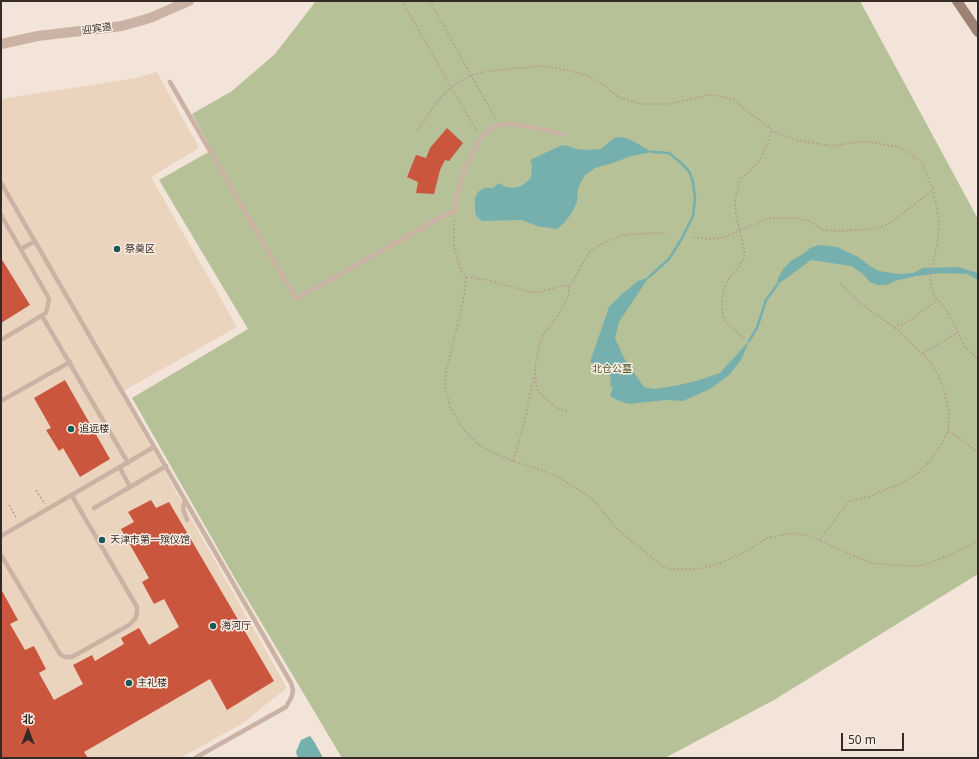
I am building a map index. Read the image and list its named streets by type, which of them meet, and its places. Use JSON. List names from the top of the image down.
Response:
{
  "streets": {
    "street": ["迎宾道"]
  },
  "parks": ["北仓公墓"],
  "places": [
    "祭奠区",
    "追远楼",
    "天津市第一殡仪馆",
    "海河厅",
    "主礼楼"
  ],
  "scale_bar": "50 m",
  "north": "top"
}
